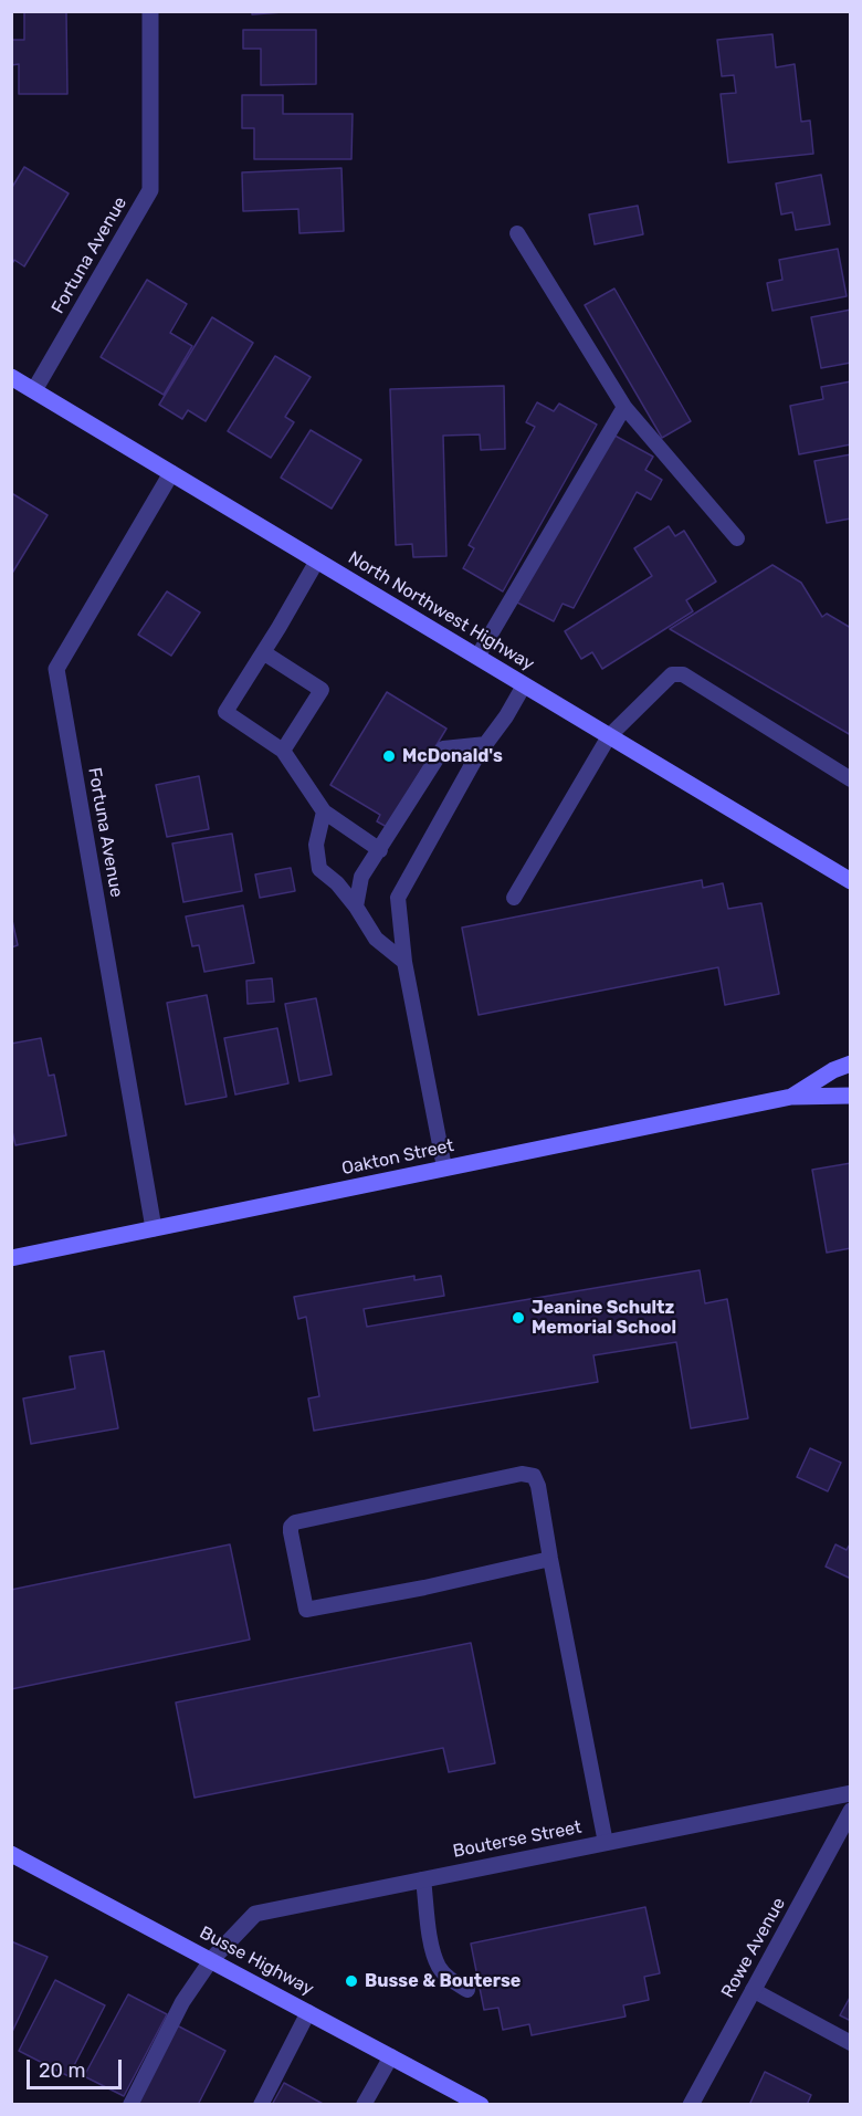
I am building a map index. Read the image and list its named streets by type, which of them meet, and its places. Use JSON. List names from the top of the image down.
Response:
{
  "streets": {
    "main road": ["North Northwest Highway", "Oakton Street", "Busse Highway"],
    "street": ["Fortuna Avenue", "Bouterse Street", "Rowe Avenue"]
  },
  "crossings": [
    ["Fortuna Avenue", "North Northwest Highway"],
    ["Fortuna Avenue", "Oakton Street"],
    ["Bouterse Street", "Busse Highway"]
  ],
  "places": ["McDonald's", "Jeanine Schultz Memorial School", "Busse & Bouterse"],
  "scale_bar": "20 m"
}
